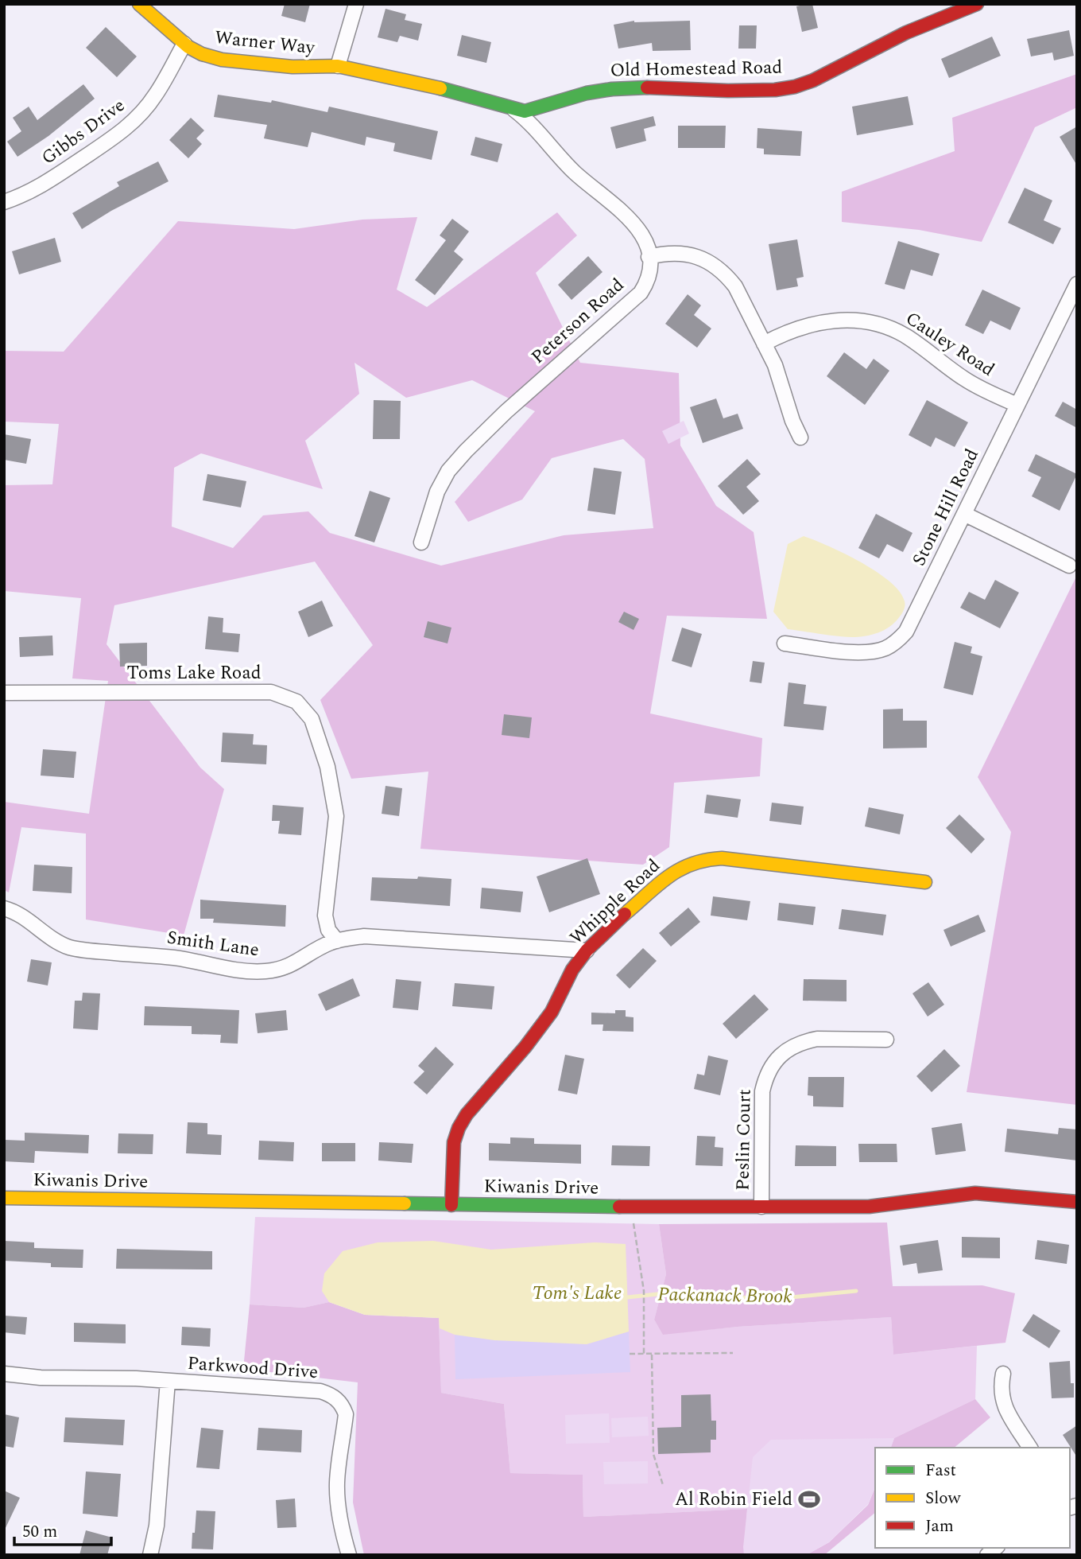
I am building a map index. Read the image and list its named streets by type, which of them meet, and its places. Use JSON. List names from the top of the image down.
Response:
{
  "streets": {
    "street": [
      "Warner Way",
      "Old Homestead Road",
      "Gibbs Drive",
      "Peterson Road",
      "Cauley Road",
      "Stone Hill Road",
      "Toms Lake Road",
      "Whipple Road",
      "Smith Lane",
      "Peslin Court",
      "Kiwanis Drive",
      "Parkwood Drive"
    ]
  },
  "crossings": [
    ["Warner Way", "Old Homestead Road"],
    ["Warner Way", "Gibbs Drive"],
    ["Old Homestead Road", "Peterson Road"],
    ["Cauley Road", "Stone Hill Road"],
    ["Toms Lake Road", "Smith Lane"],
    ["Whipple Road", "Smith Lane"],
    ["Whipple Road", "Kiwanis Drive"],
    ["Peslin Court", "Kiwanis Drive"]
  ],
  "water": ["Tom's Lake", "Packanack Brook"],
  "places": {
    "sports": ["Al Robin Field"]
  },
  "legend": ["Fast", "Slow", "Jam"],
  "scale_bar": "50 m"
}
